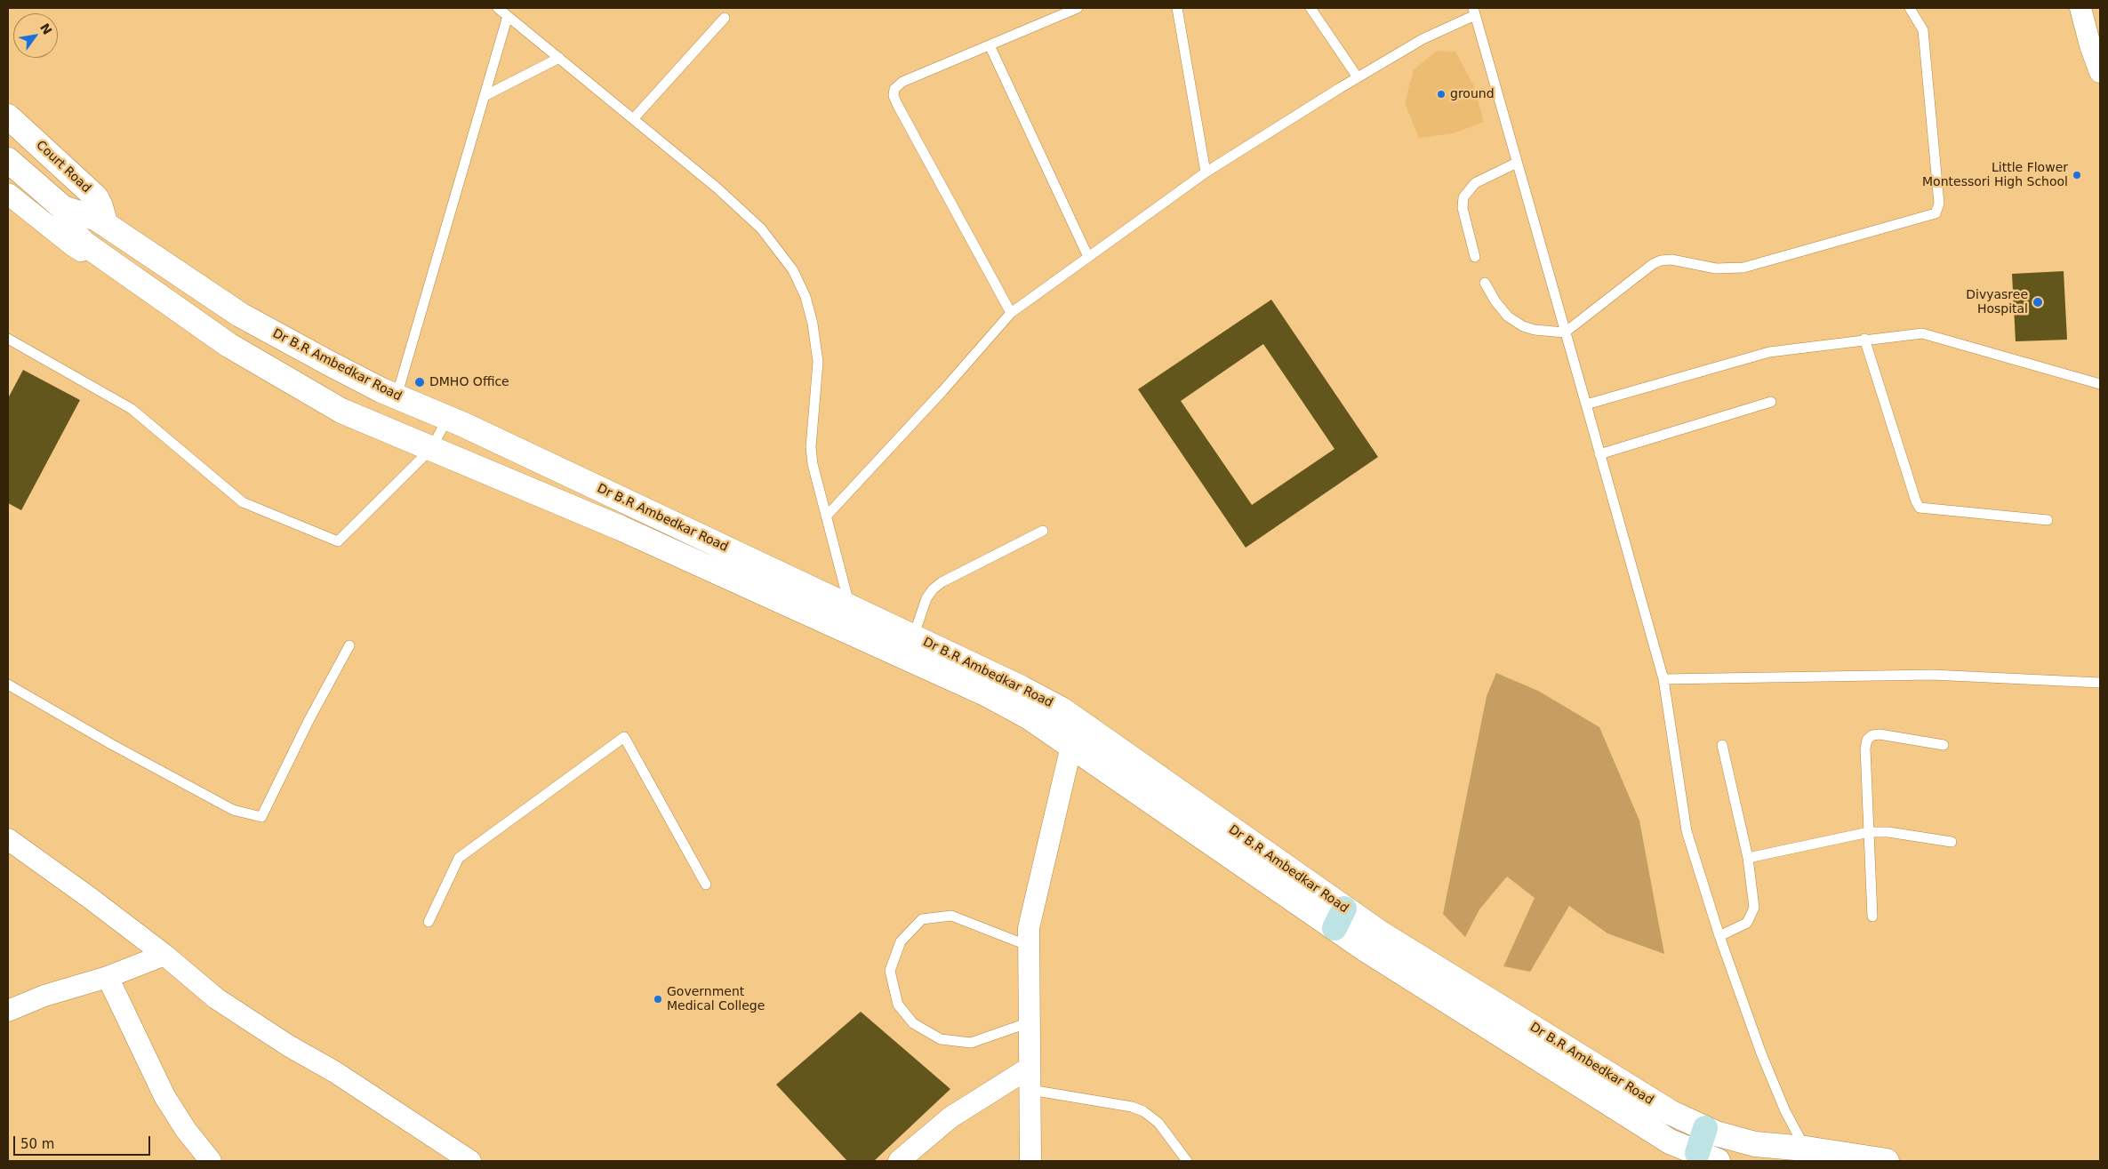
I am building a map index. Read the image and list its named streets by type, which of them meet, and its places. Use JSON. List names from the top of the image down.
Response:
{
  "streets": {
    "street": ["Court Road", "Dr B.R Ambedkar Road"]
  },
  "crossings": [
    ["Court Road", "Dr B.R Ambedkar Road"]
  ],
  "places": [
    "ground",
    "Little Flower Montessori High School",
    "Divyasree Hospital",
    "DMHO Office",
    "Government Medical College"
  ],
  "scale_bar": "50 m",
  "north": "top right"
}
